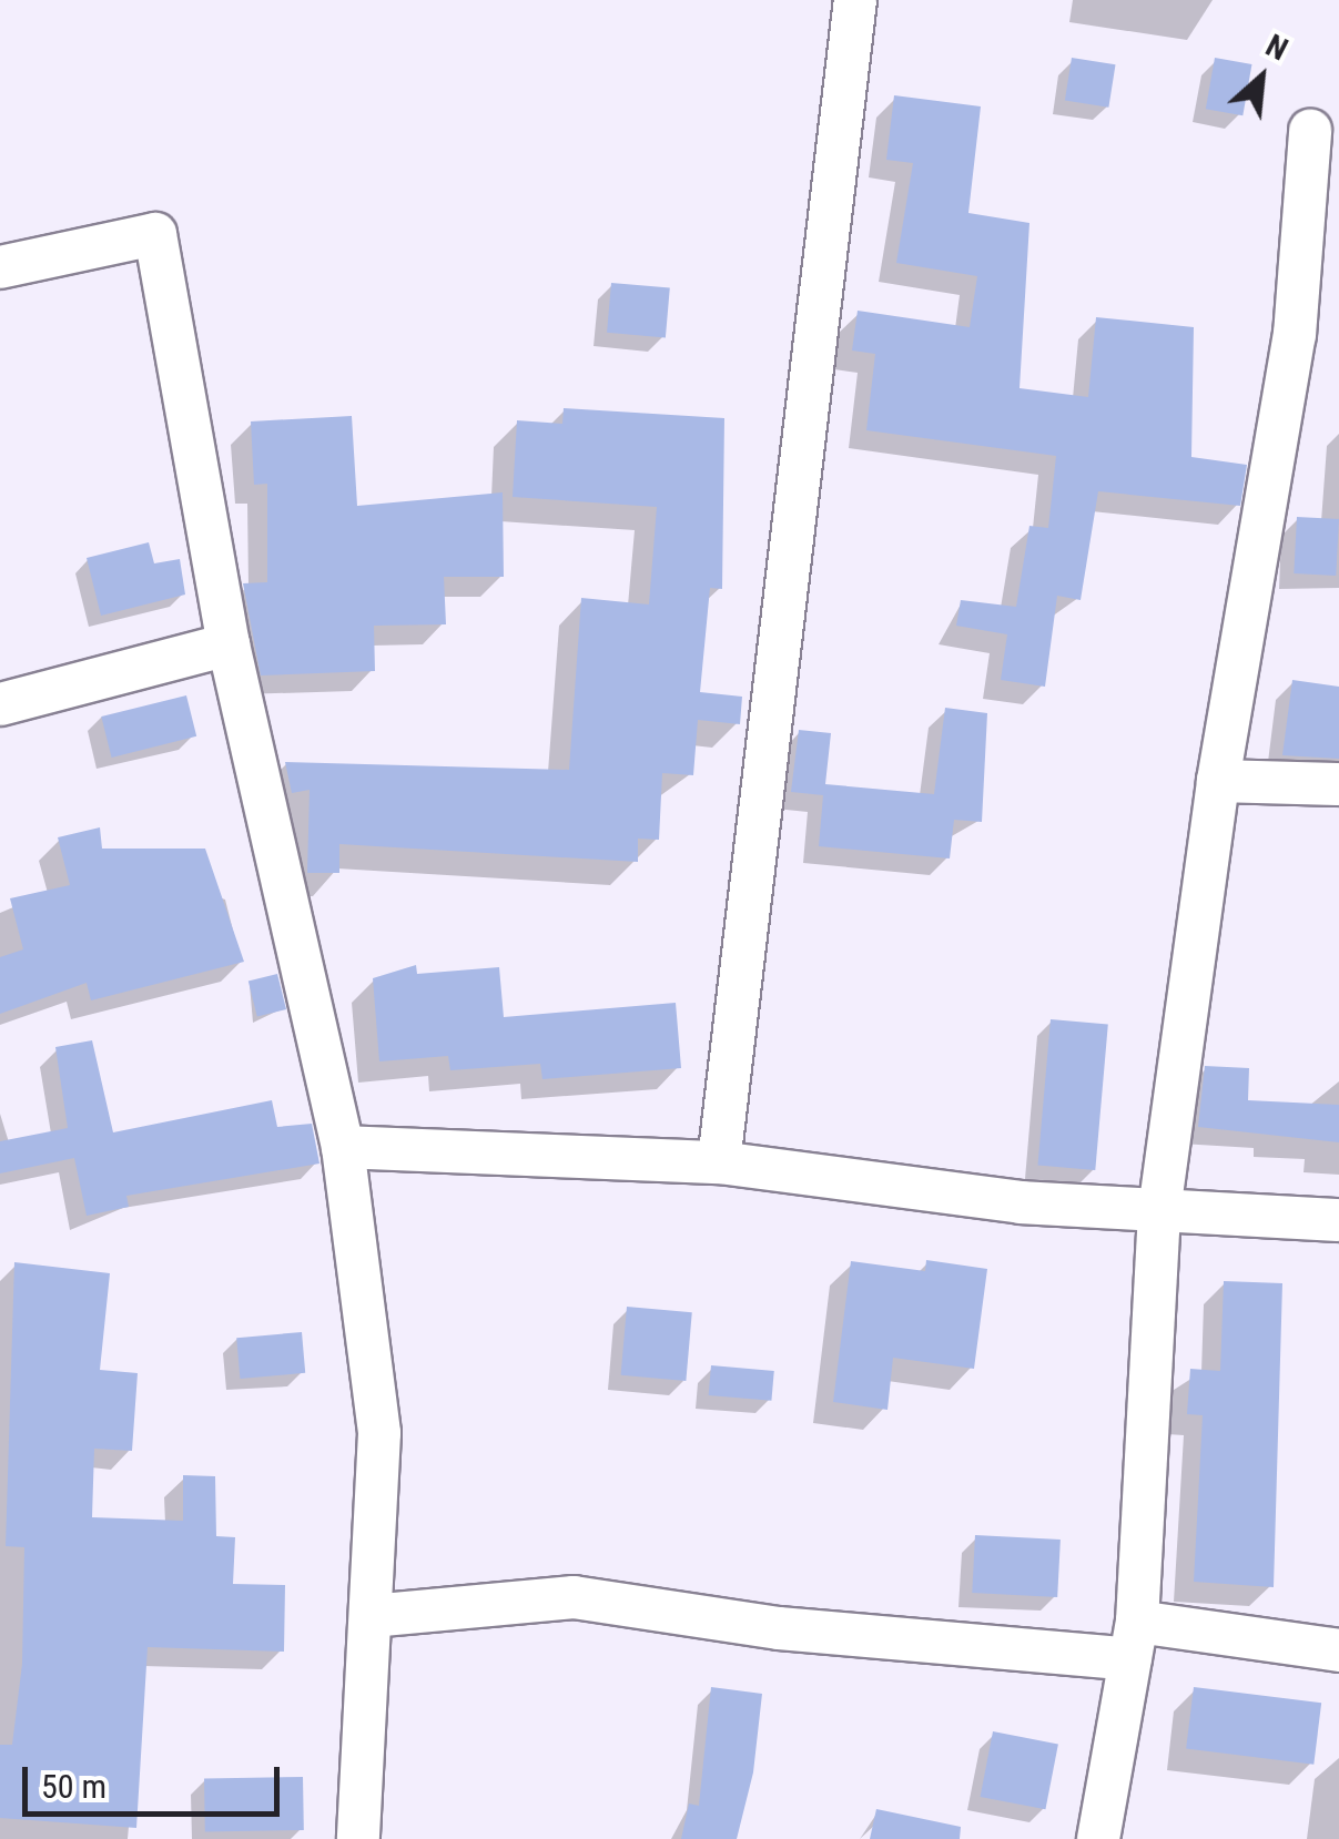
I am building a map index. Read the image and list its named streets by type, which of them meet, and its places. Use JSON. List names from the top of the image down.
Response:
{
  "scale_bar": "50 m",
  "north": "top right"
}
